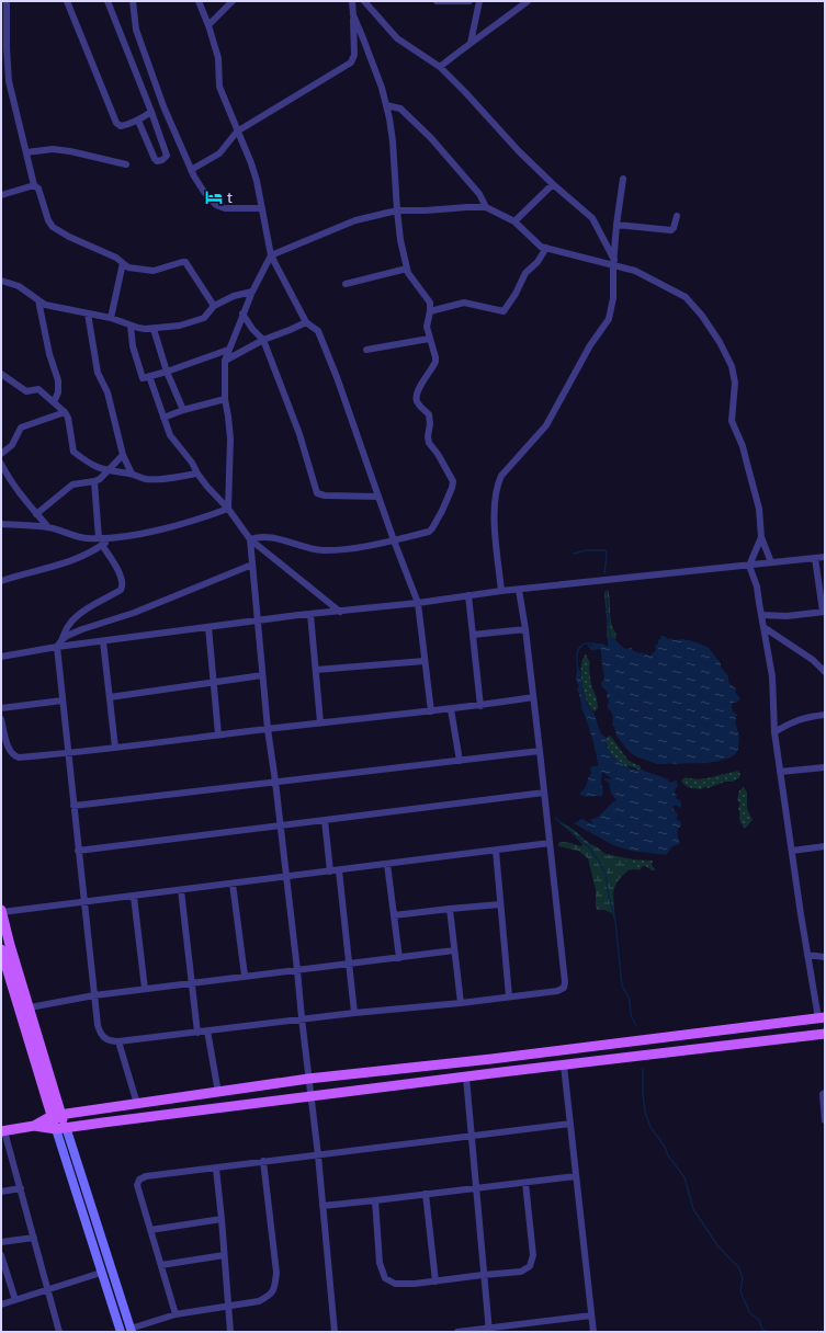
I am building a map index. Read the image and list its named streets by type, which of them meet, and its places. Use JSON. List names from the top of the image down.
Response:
{
  "places": {
    "hotel": ["t"]
  }
}
